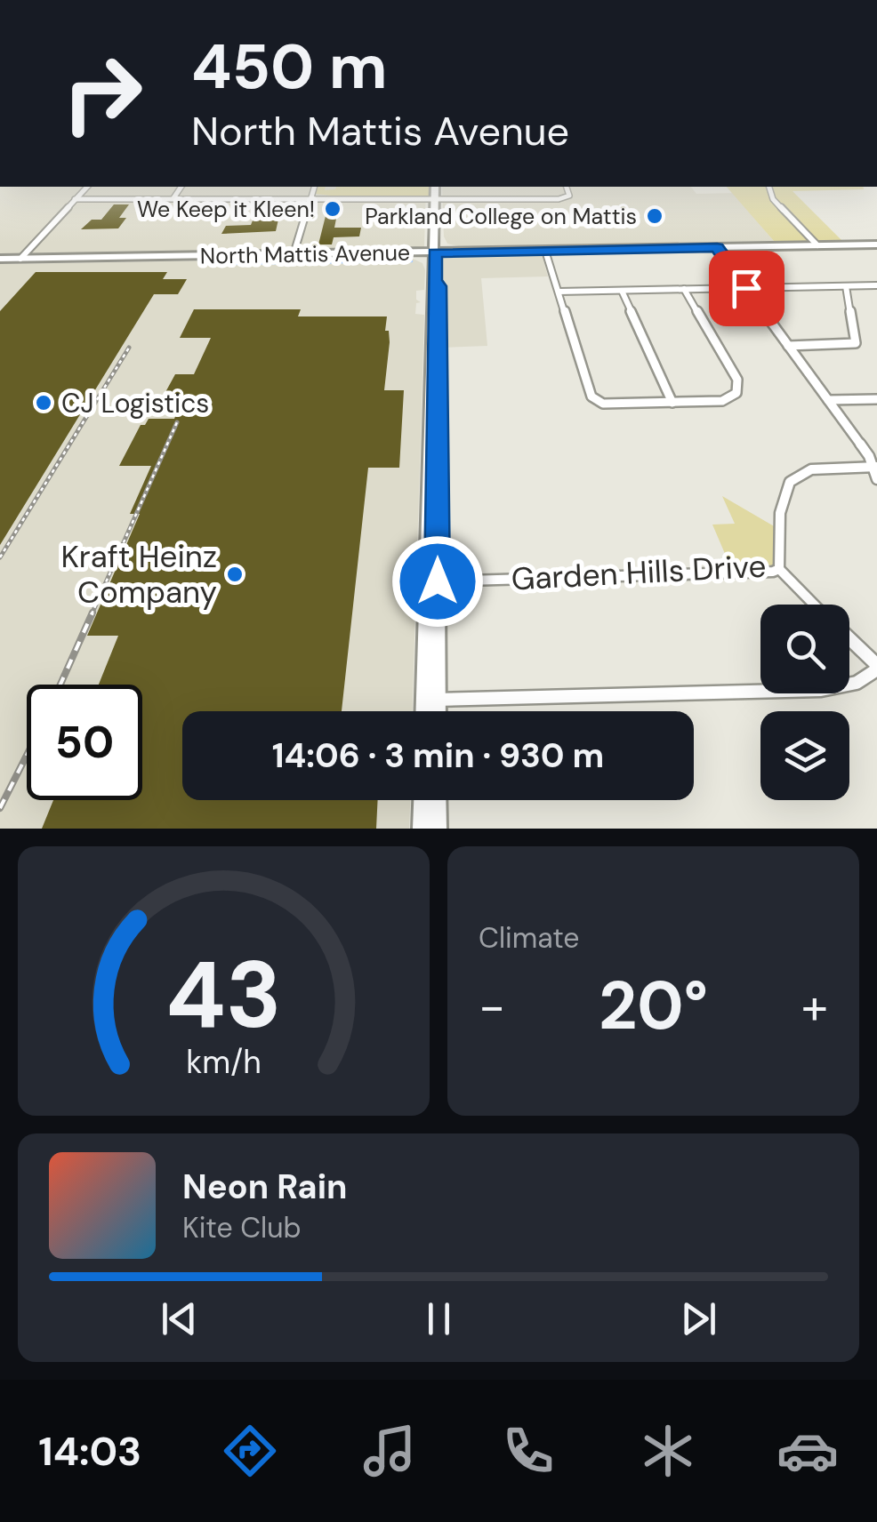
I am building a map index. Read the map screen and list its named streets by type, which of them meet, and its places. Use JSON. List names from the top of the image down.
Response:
{
  "streets": {
    "main road": ["North Mattis Avenue"],
    "street": ["Garden Hills Drive"]
  },
  "places": [
    "We Keep it Kleen!",
    "Parkland College on Mattis",
    "CJ Logistics",
    "Kraft Heinz Company"
  ],
  "page": {
    "turn": ["450 m", "North Mattis Avenue"],
    "limit": "50",
    "trip": "14:06 · 3 min · 930 m",
    "tile": "Climate",
    "heat": ["−", "20°", "+"],
    "song": ["Neon Rain", "Kite Club"],
    "tabs": "14:03",
    "gauge": ["43", "km/h"]
  }
}
